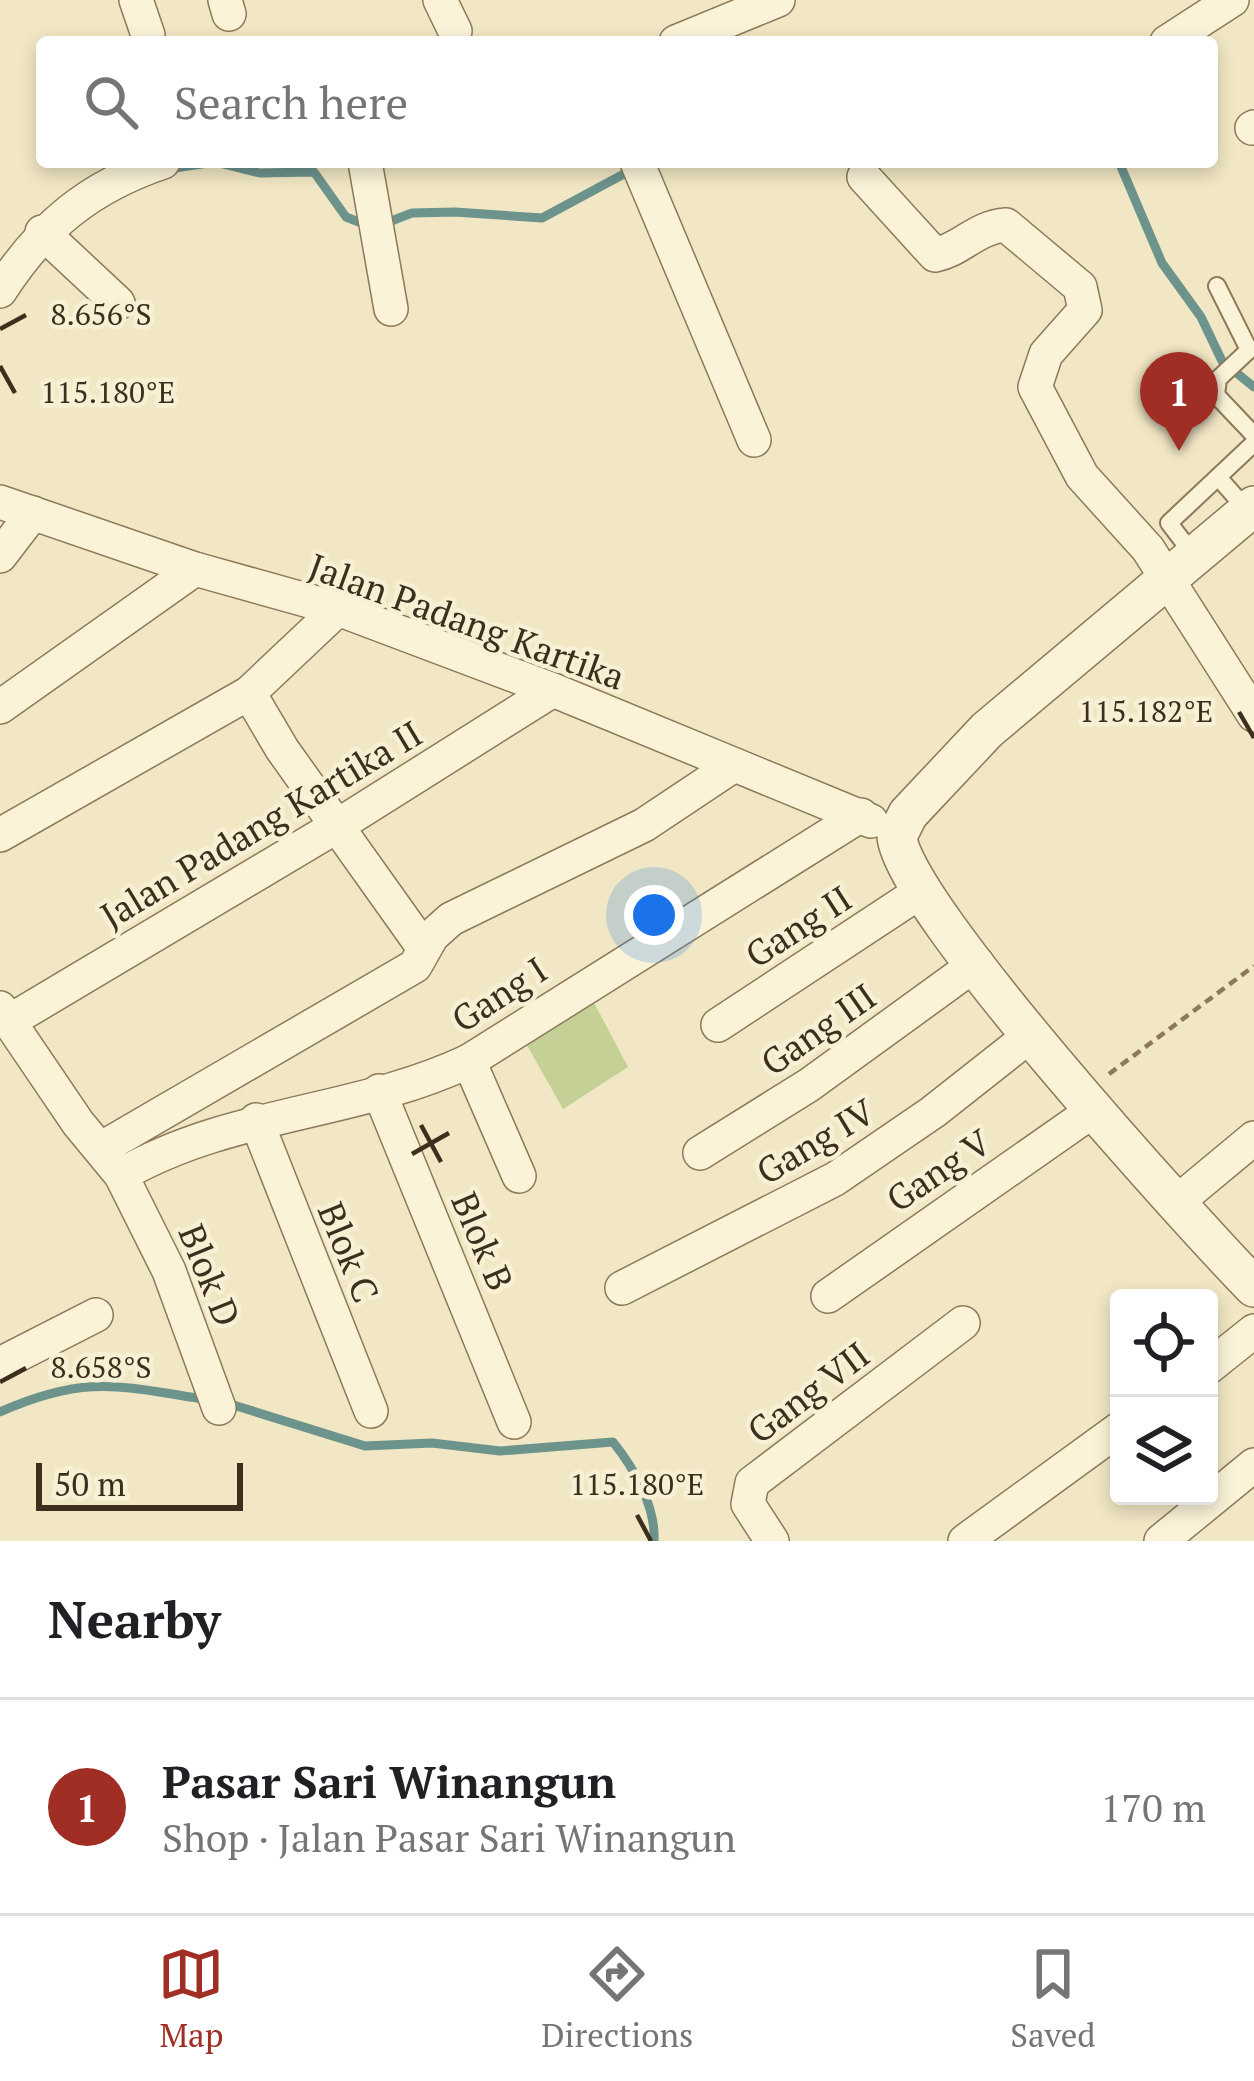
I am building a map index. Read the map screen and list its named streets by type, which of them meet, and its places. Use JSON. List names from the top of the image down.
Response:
{
  "streets": {
    "street": [
      "Jalan Padang Kartika",
      "Jalan Padang Kartika II",
      "Gang II",
      "Gang I",
      "Gang III",
      "Gang IV",
      "Gang V",
      "Blok B",
      "Blok C",
      "Blok D",
      "Gang VII"
    ]
  },
  "crossings": [
    ["Jalan Padang Kartika", "Jalan Padang Kartika II"],
    ["Jalan Padang Kartika", "Gang I"],
    ["Jalan Padang Kartika II", "Blok D"],
    ["Gang I", "Blok B"],
    ["Gang I", "Blok C"],
    ["Gang I", "Blok D"]
  ],
  "scale_bar": "50 m",
  "page": {
    "search": "Search here",
    "pins": "1",
    "scale": "50 m",
    "heading": "Nearby",
    "list": [
      {
        "mark": "1",
        "name": "Pasar Sari Winangun",
        "note": "Shop · Jalan Pasar Sari Winangun",
        "value": "170 m"
      }
    ],
    "nav": ["Map", "Directions", "Saved"]
  },
  "coordinates": [
    "8.656°S",
    "115.180°E",
    "115.182°E",
    "8.658°S"
  ]
}
